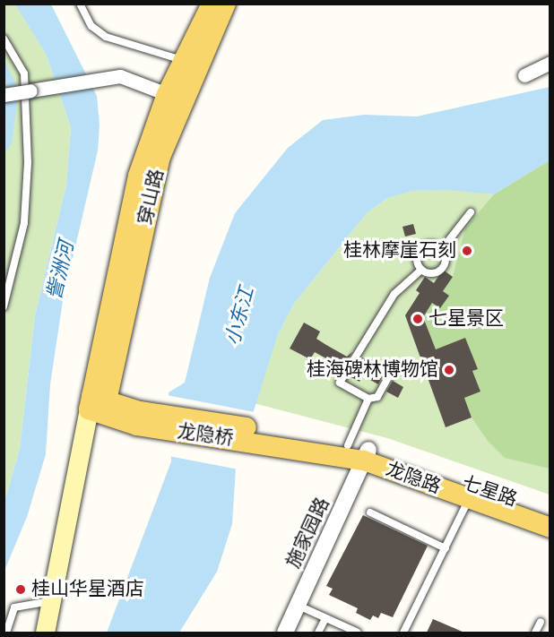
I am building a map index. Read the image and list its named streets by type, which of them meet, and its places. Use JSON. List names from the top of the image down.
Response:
{
  "streets": {
    "main road": [
      "穿山路",
      "龙隐桥",
      "龙隐路",
      "七星路"
    ],
    "street": ["施家园路"]
  },
  "crossings": [
    ["穿山路", "龙隐桥"],
    ["龙隐桥", "龙隐路"],
    ["龙隐路", "七星路"],
    ["龙隐路", "施家园路"]
  ],
  "water": ["訾洲河", "小东江"],
  "places": [
    "桂林摩崖石刻",
    "七星景区",
    "桂海碑林博物馆",
    "桂山华星酒店"
  ]
}
